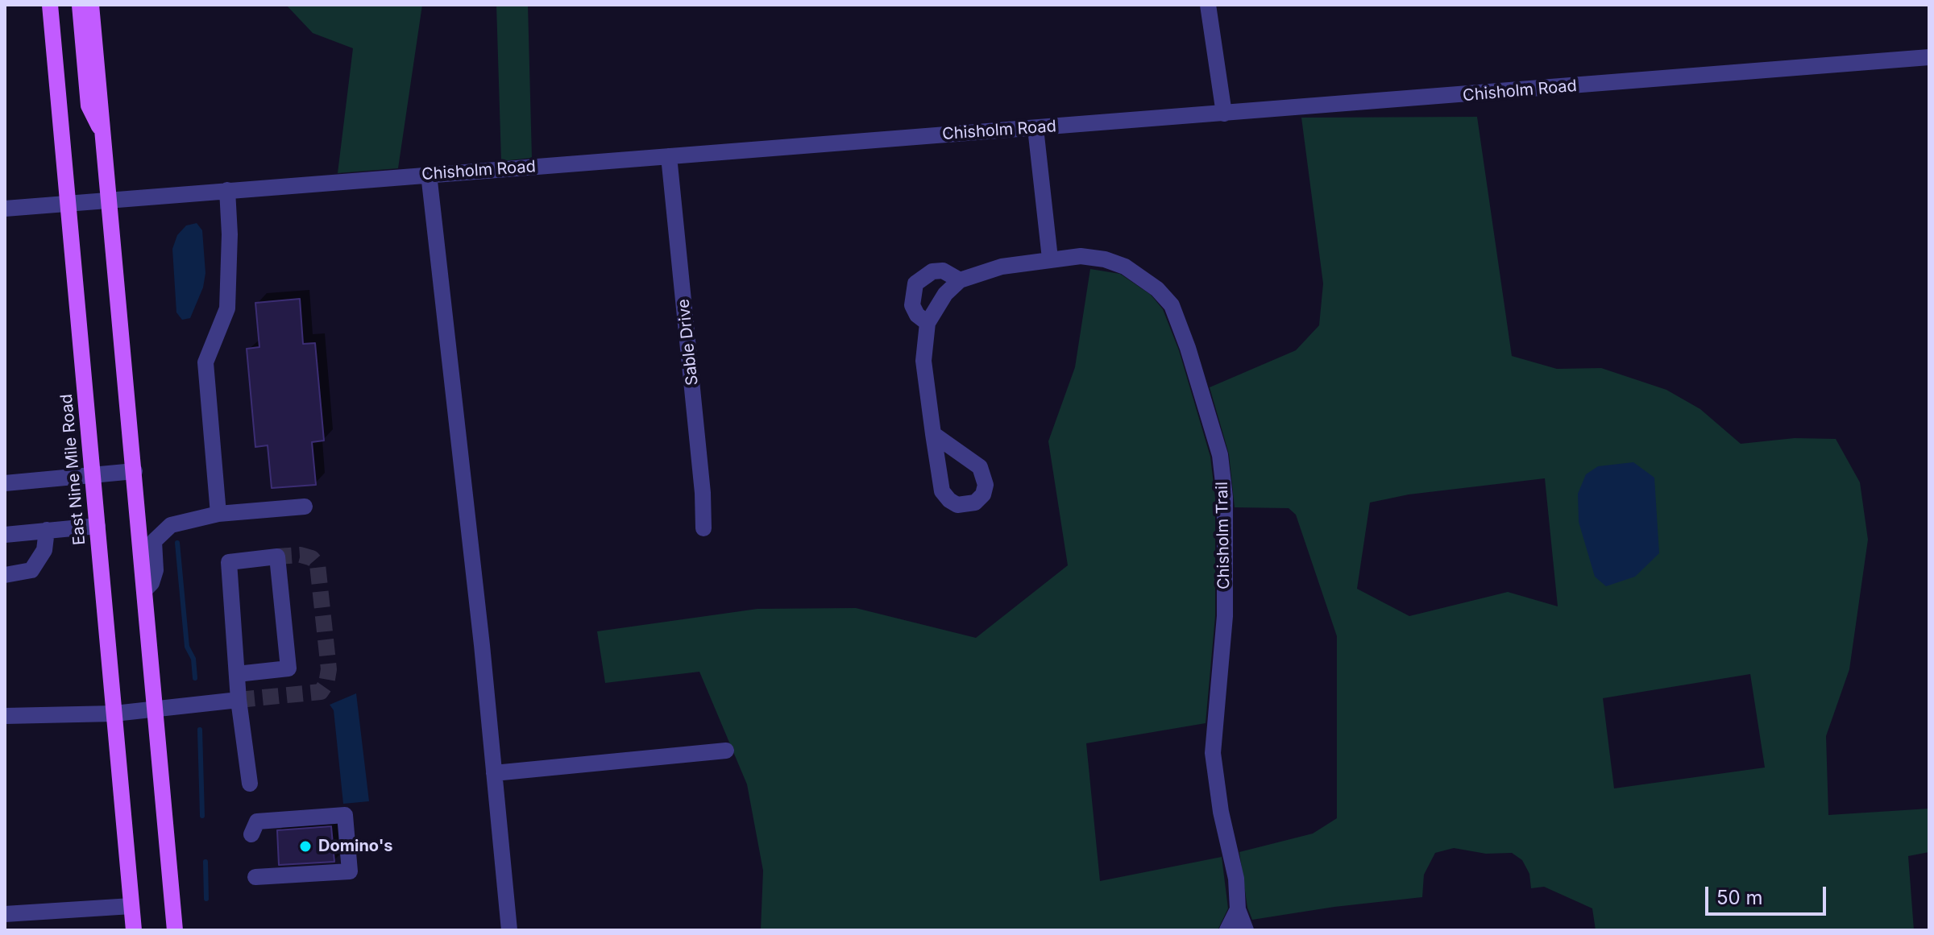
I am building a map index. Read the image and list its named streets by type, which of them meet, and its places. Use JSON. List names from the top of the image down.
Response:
{
  "streets": {
    "main road": ["East Nine Mile Road"],
    "street": ["Chisholm Road", "Sable Drive", "Chisholm Trail"]
  },
  "crossings": [
    ["Chisholm Road", "Sable Drive"],
    ["Chisholm Road", "East Nine Mile Road"]
  ],
  "places": ["Domino's"],
  "scale_bar": "50 m"
}
